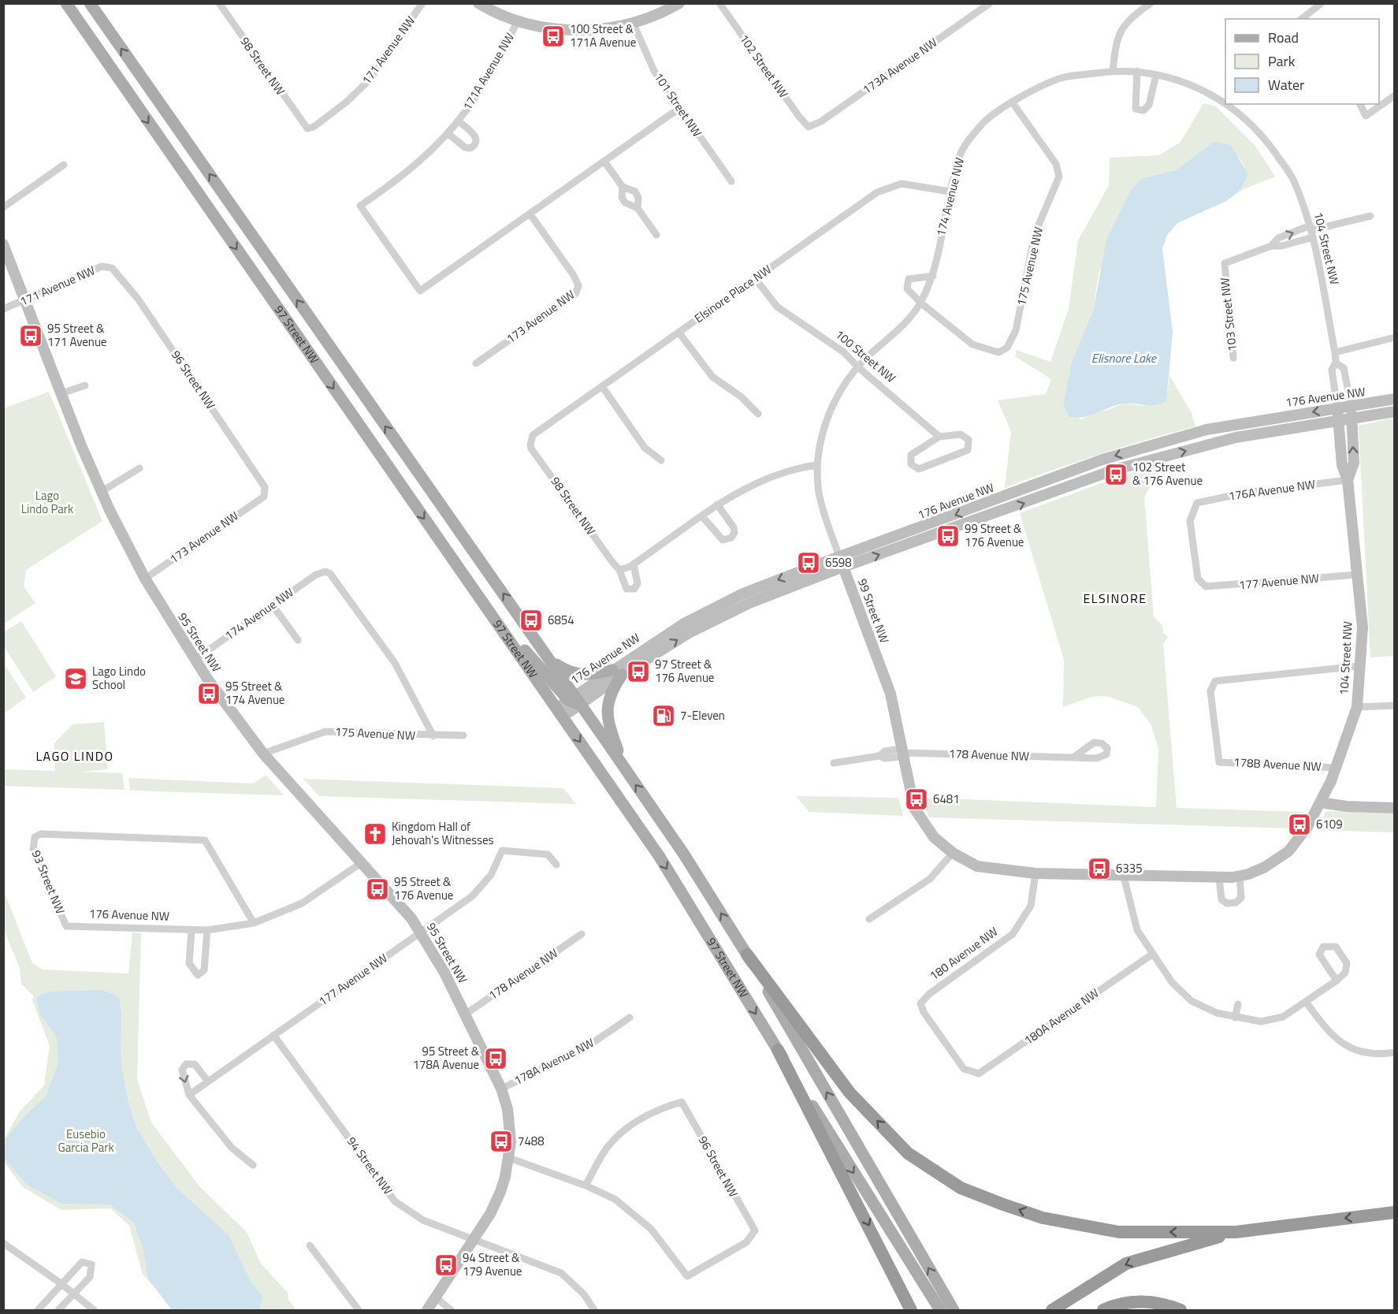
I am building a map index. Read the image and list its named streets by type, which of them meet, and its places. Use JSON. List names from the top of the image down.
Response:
{
  "streets": {
    "main road": ["97 Street NW"],
    "street": [
      "171 Avenue NW",
      "98 Street NW",
      "102 Street NW",
      "173A Avenue NW",
      "171A Avenue NW",
      "101 Street NW",
      "174 Avenue NW",
      "104 Street NW",
      "175 Avenue NW",
      "Elsinore Place NW",
      "103 Street NW",
      "173 Avenue NW",
      "100 Street NW",
      "96 Street NW",
      "176 Avenue NW",
      "176A Avenue NW",
      "177 Avenue NW",
      "99 Street NW",
      "95 Street NW",
      "178 Avenue NW",
      "178B Avenue NW",
      "93 Street NW",
      "180 Avenue NW",
      "180A Avenue NW",
      "178A Avenue NW",
      "94 Street NW"
    ]
  },
  "crossings": [
    ["171 Avenue NW", "98 Street NW"],
    ["171 Avenue NW", "96 Street NW"],
    ["171 Avenue NW", "95 Street NW"],
    ["98 Street NW", "Elsinore Place NW"],
    ["102 Street NW", "173A Avenue NW"],
    ["171A Avenue NW", "173 Avenue NW"],
    ["174 Avenue NW", "104 Street NW"],
    ["174 Avenue NW", "175 Avenue NW"],
    ["174 Avenue NW", "Elsinore Place NW"],
    ["174 Avenue NW", "100 Street NW"],
    ["174 Avenue NW", "99 Street NW"],
    ["174 Avenue NW", "95 Street NW"],
    ["104 Street NW", "176 Avenue NW"],
    ["104 Street NW", "176A Avenue NW"],
    ["104 Street NW", "177 Avenue NW"],
    ["104 Street NW", "178B Avenue NW"],
    ["175 Avenue NW", "95 Street NW"],
    ["Elsinore Place NW", "100 Street NW"],
    ["173 Avenue NW", "96 Street NW"],
    ["173 Avenue NW", "95 Street NW"],
    ["97 Street NW", "176 Avenue NW"],
    ["176 Avenue NW", "99 Street NW"],
    ["176 Avenue NW", "95 Street NW"],
    ["176 Avenue NW", "93 Street NW"],
    ["176A Avenue NW", "177 Avenue NW"],
    ["177 Avenue NW", "95 Street NW"],
    ["177 Avenue NW", "94 Street NW"],
    ["99 Street NW", "178 Avenue NW"],
    ["99 Street NW", "180 Avenue NW"],
    ["95 Street NW", "178 Avenue NW"],
    ["95 Street NW", "178A Avenue NW"],
    ["95 Street NW", "94 Street NW"],
    ["180 Avenue NW", "180A Avenue NW"]
  ],
  "districts": ["ELSINORE", "LAGO LINDO"],
  "water": ["Elisnore Lake"],
  "parks": ["Lago Lindo Park", "Eusebio Garcia Park"],
  "places": {
    "bus stop": [
      "100 Street & 171A Avenue",
      "95 Street & 171 Avenue",
      "102 Street & 176 Avenue",
      "99 Street & 176 Avenue",
      "6598",
      "6854",
      "97 Street & 176 Avenue",
      "95 Street & 174 Avenue",
      "6481",
      "6109",
      "6335",
      "95 Street & 176 Avenue",
      "95 Street & 178A Avenue",
      "7488",
      "94 Street & 179 Avenue"
    ],
    "school or university": ["Lago Lindo School"],
    "fuel station": ["7-Eleven"],
    "church": ["Kingdom Hall of Jehovah's Witnesses"]
  },
  "legend": ["Road", "Park", "Water"]
}
